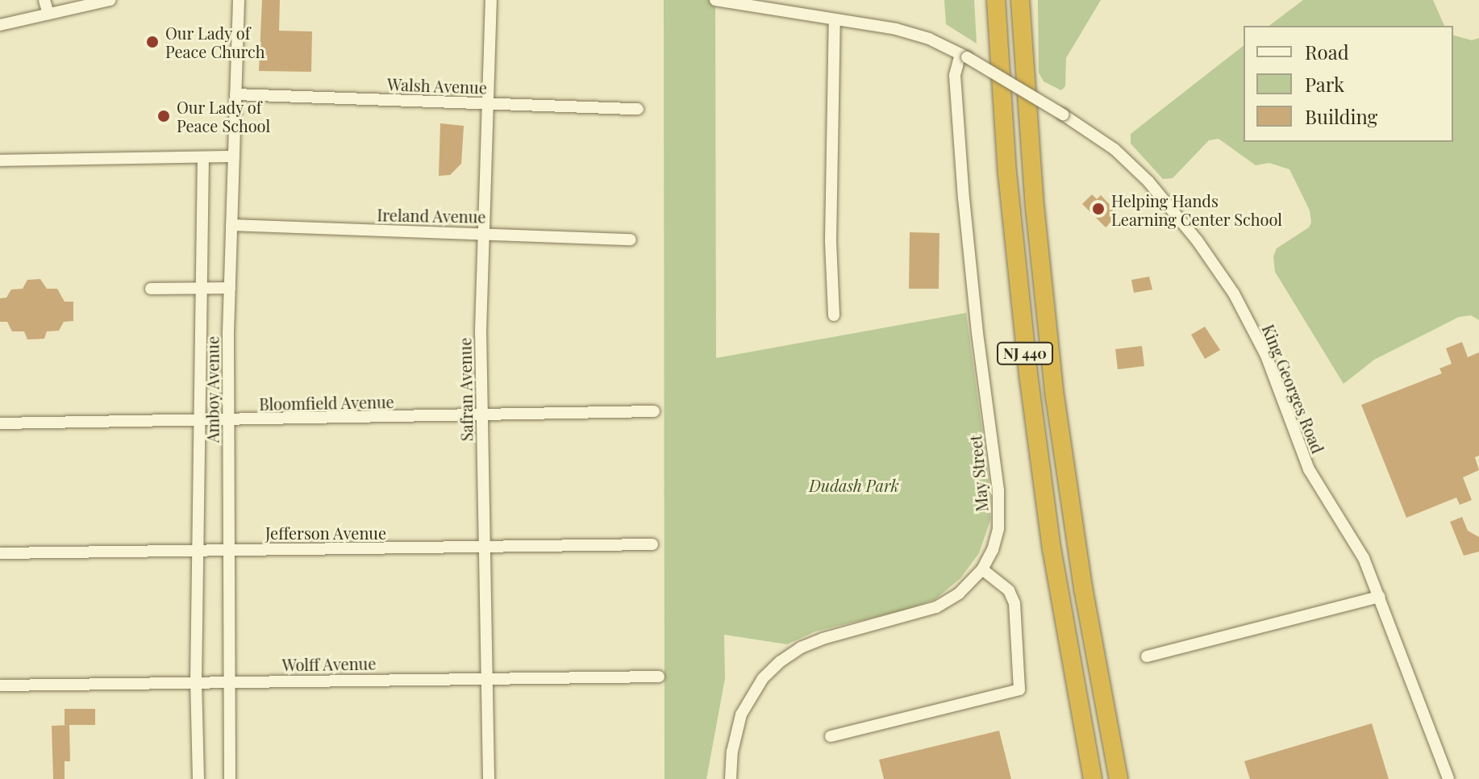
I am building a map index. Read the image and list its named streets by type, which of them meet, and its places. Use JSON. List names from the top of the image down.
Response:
{
  "streets": {
    "highway": ["NJ 440"],
    "street": [
      "Walsh Avenue",
      "Ireland Avenue",
      "King Georges Road",
      "Amboy Avenue",
      "Safran Avenue",
      "Bloomfield Avenue",
      "May Street",
      "Jefferson Avenue",
      "Wolff Avenue"
    ]
  },
  "crossings": [
    ["Walsh Avenue", "Amboy Avenue"],
    ["Walsh Avenue", "Safran Avenue"],
    ["Ireland Avenue", "Amboy Avenue"],
    ["Ireland Avenue", "Safran Avenue"],
    ["King Georges Road", "May Street"],
    ["Amboy Avenue", "Bloomfield Avenue"],
    ["Amboy Avenue", "Jefferson Avenue"],
    ["Amboy Avenue", "Wolff Avenue"],
    ["Safran Avenue", "Bloomfield Avenue"],
    ["Safran Avenue", "Jefferson Avenue"],
    ["Safran Avenue", "Wolff Avenue"]
  ],
  "parks": ["Dudash Park"],
  "places": ["Our Lady of Peace Church", "Our Lady of Peace School", "Helping Hands Learning Center School"],
  "legend": ["Road", "Park", "Building"]
}
